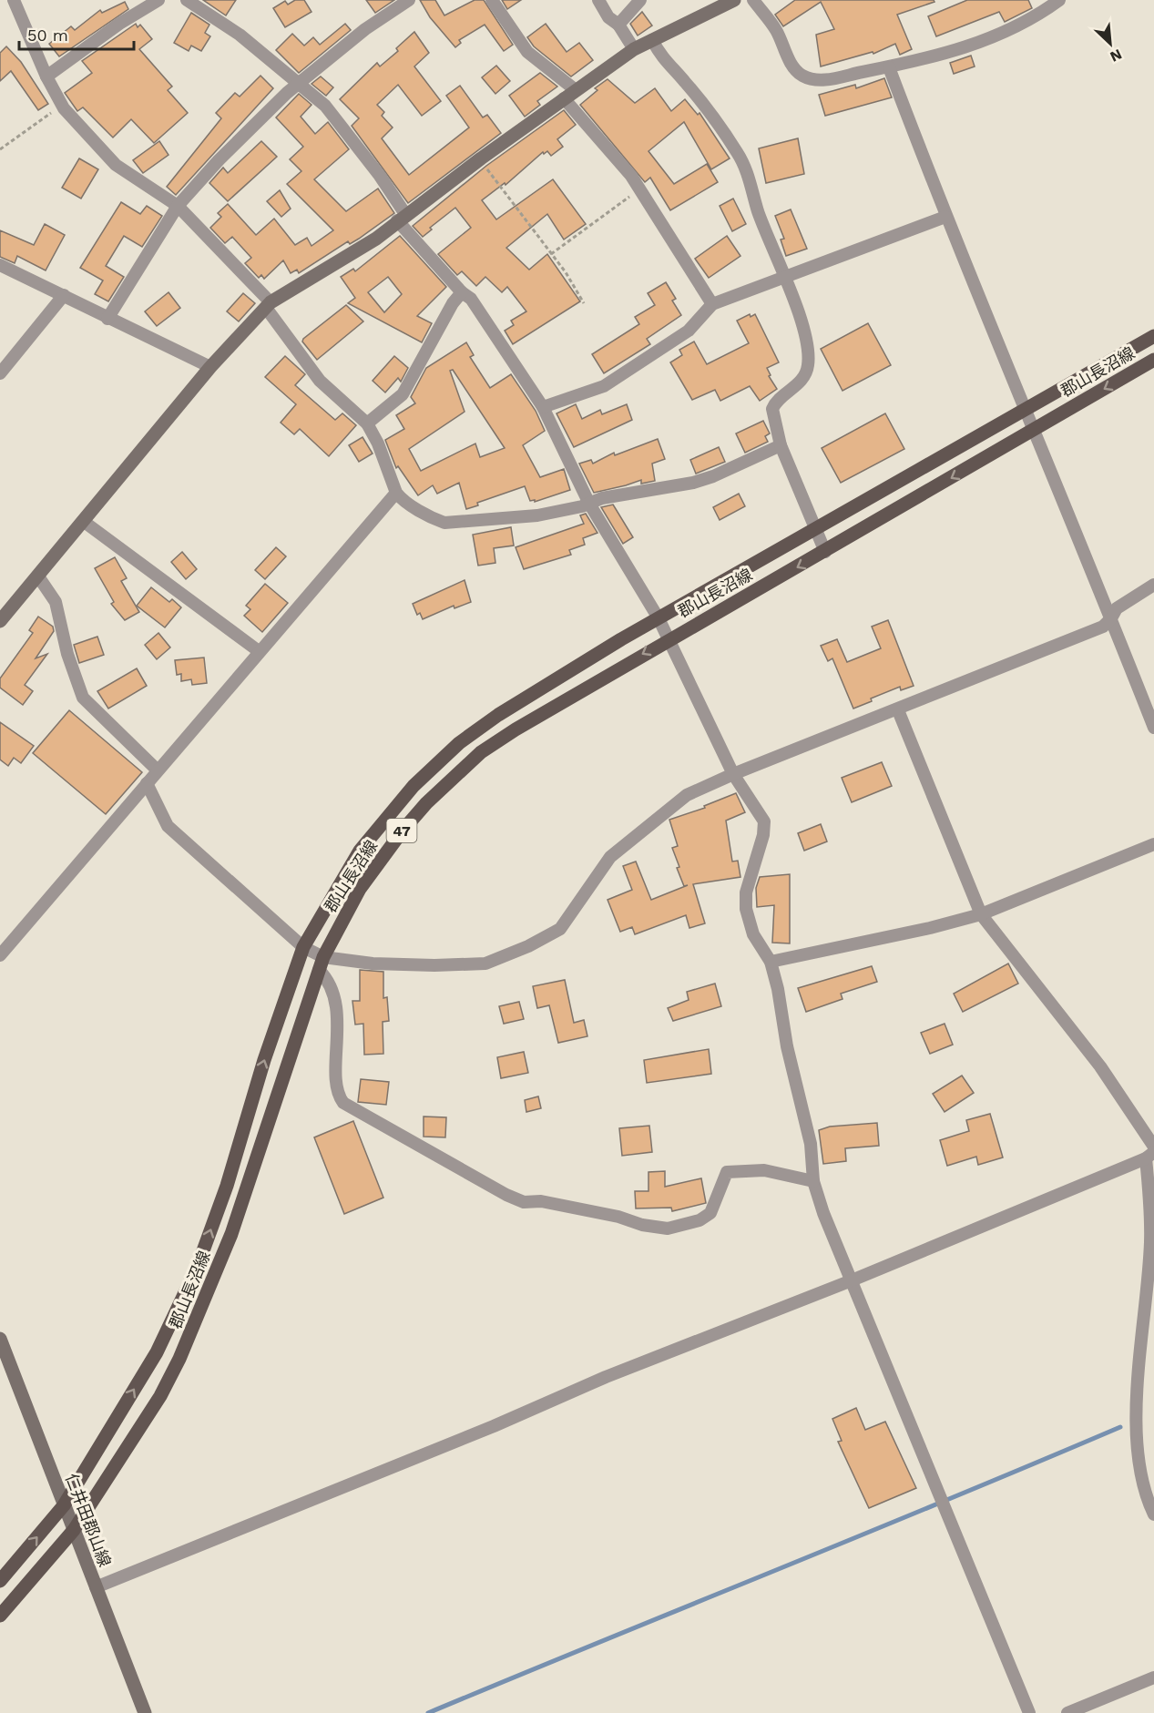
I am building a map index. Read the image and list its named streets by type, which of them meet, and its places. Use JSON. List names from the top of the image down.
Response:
{
  "streets": {
    "main road": ["郡山長沼線", "47"],
    "street": ["仁井田郡山線"]
  },
  "crossings": [
    ["郡山長沼線", "仁井田郡山線"]
  ],
  "scale_bar": "50 m",
  "north": "bottom right"
}
